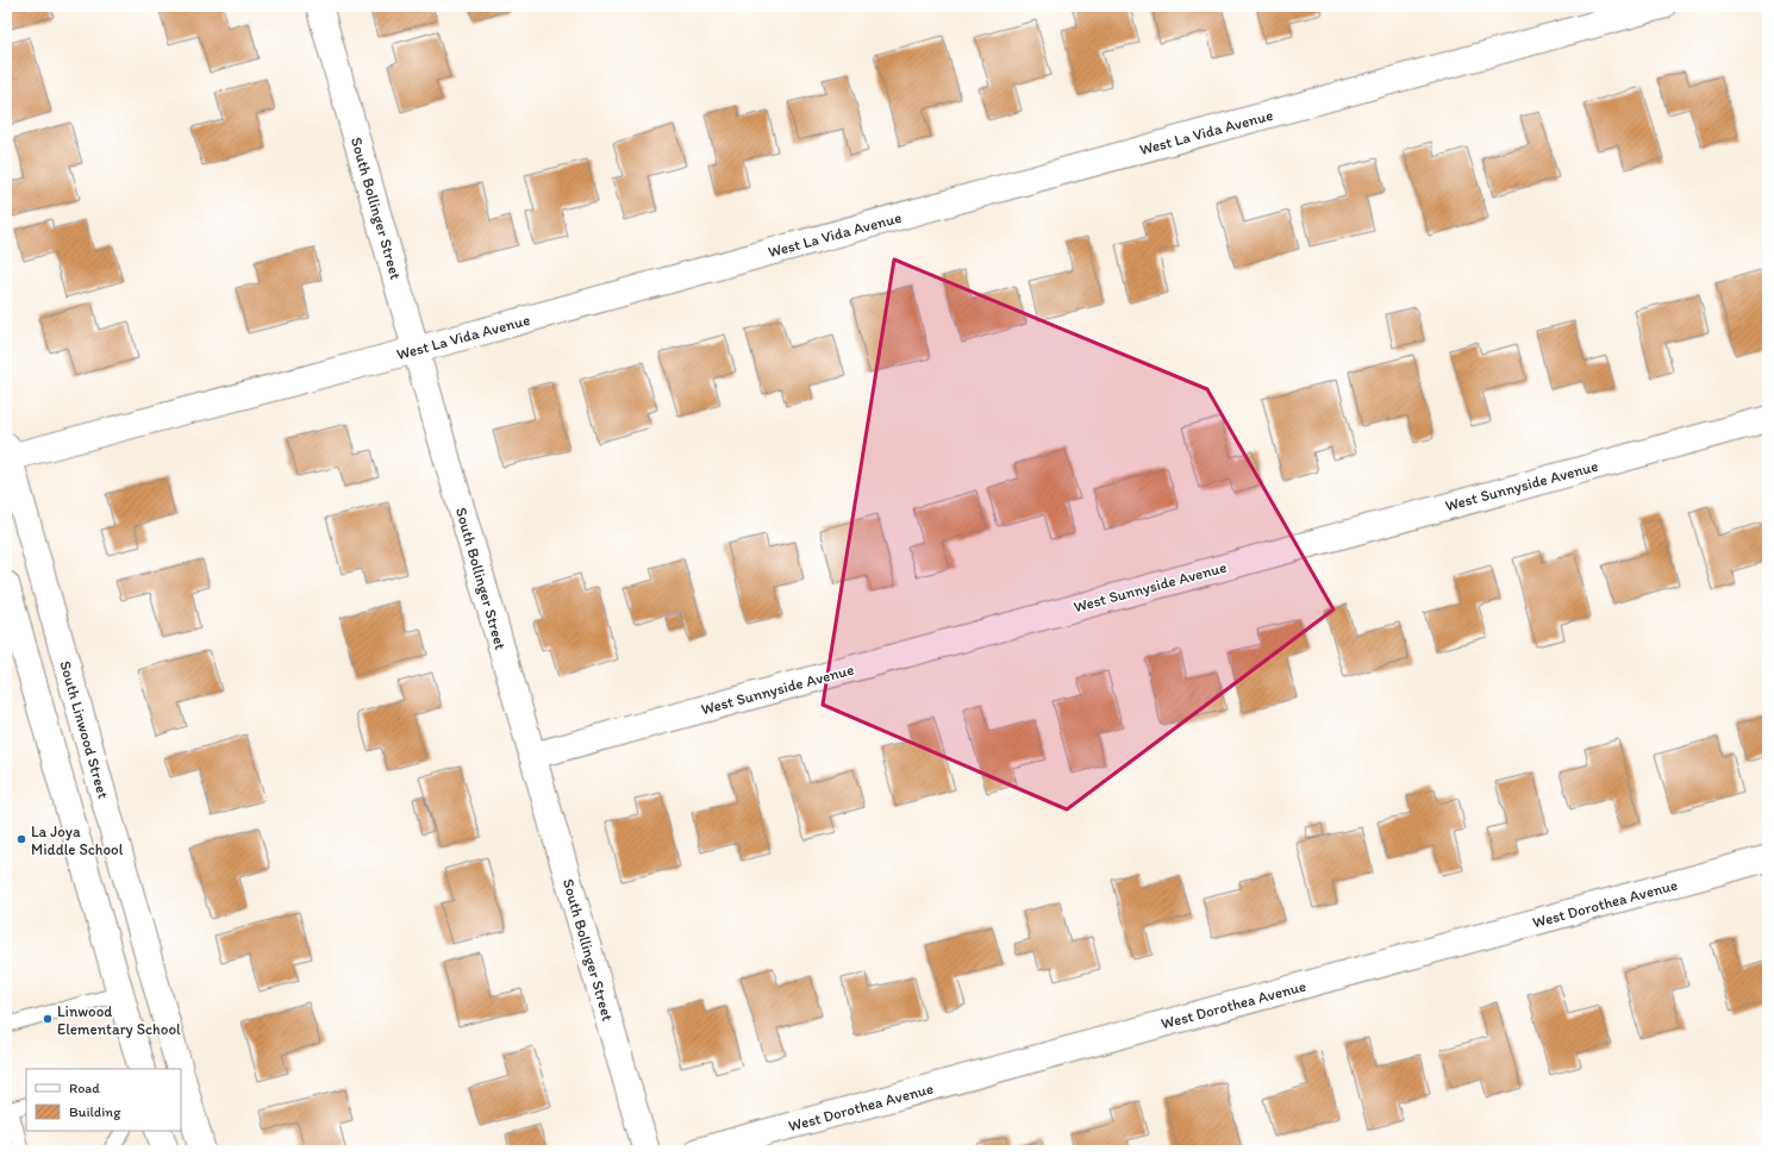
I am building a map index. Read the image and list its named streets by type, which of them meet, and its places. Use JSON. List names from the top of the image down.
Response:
{
  "streets": {
    "street": [
      "West La Vida Avenue",
      "South Bollinger Street",
      "West Sunnyside Avenue",
      "South Linwood Street",
      "West Dorothea Avenue"
    ]
  },
  "crossings": [
    ["West La Vida Avenue", "South Bollinger Street"],
    ["West La Vida Avenue", "South Linwood Street"],
    ["South Bollinger Street", "West Sunnyside Avenue"]
  ],
  "places": ["La Joya Middle School", "Linwood Elementary School"],
  "legend": ["Road", "Building"]
}
